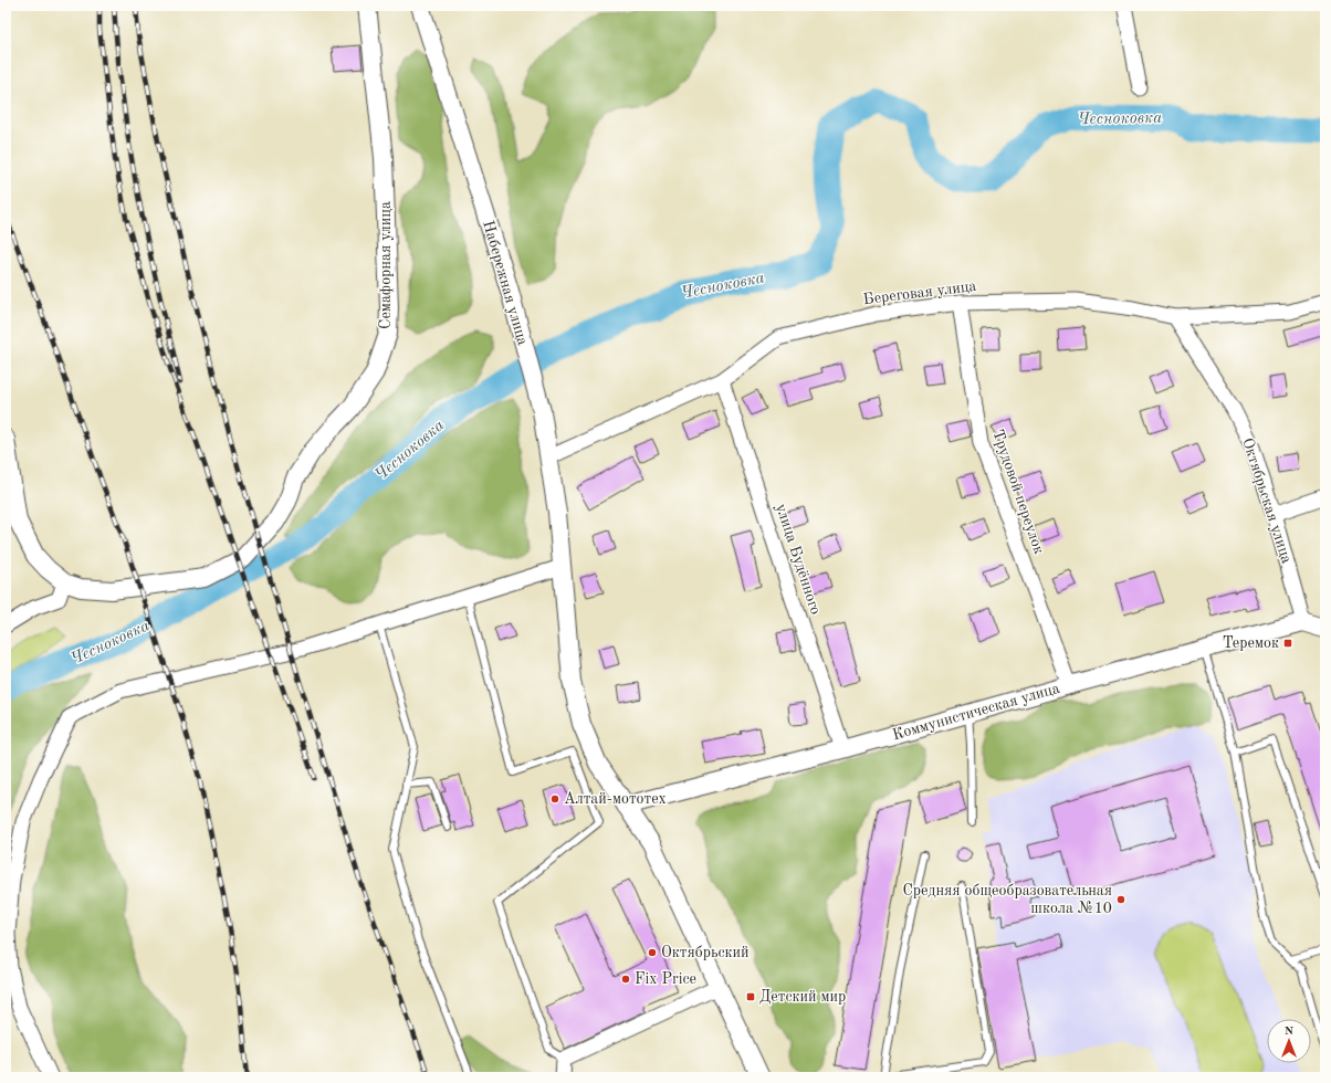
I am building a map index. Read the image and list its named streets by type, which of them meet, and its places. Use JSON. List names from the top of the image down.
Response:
{
  "streets": {
    "street": [
      "Семафорная улица",
      "Набережная улица",
      "Береговая улица",
      "Трудовой переулок",
      "Октябрьская улица",
      "улица Будённого",
      "Коммунистическая улица"
    ]
  },
  "crossings": [
    ["Набережная улица", "Береговая улица"],
    ["Береговая улица", "Трудовой переулок"],
    ["Береговая улица", "Октябрьская улица"],
    ["Береговая улица", "улица Будённого"],
    ["Трудовой переулок", "Коммунистическая улица"],
    ["Октябрьская улица", "Коммунистическая улица"],
    ["улица Будённого", "Коммунистическая улица"]
  ],
  "water": ["Чесноковка"],
  "places": {
    "transit": ["Теремок", "Детский мир"],
    "other": [
      "Алтай-мототех",
      "Средняя общеобразовательная школа №10",
      "Октябрьский",
      "Fix Price"
    ]
  },
  "north": "top"
}
